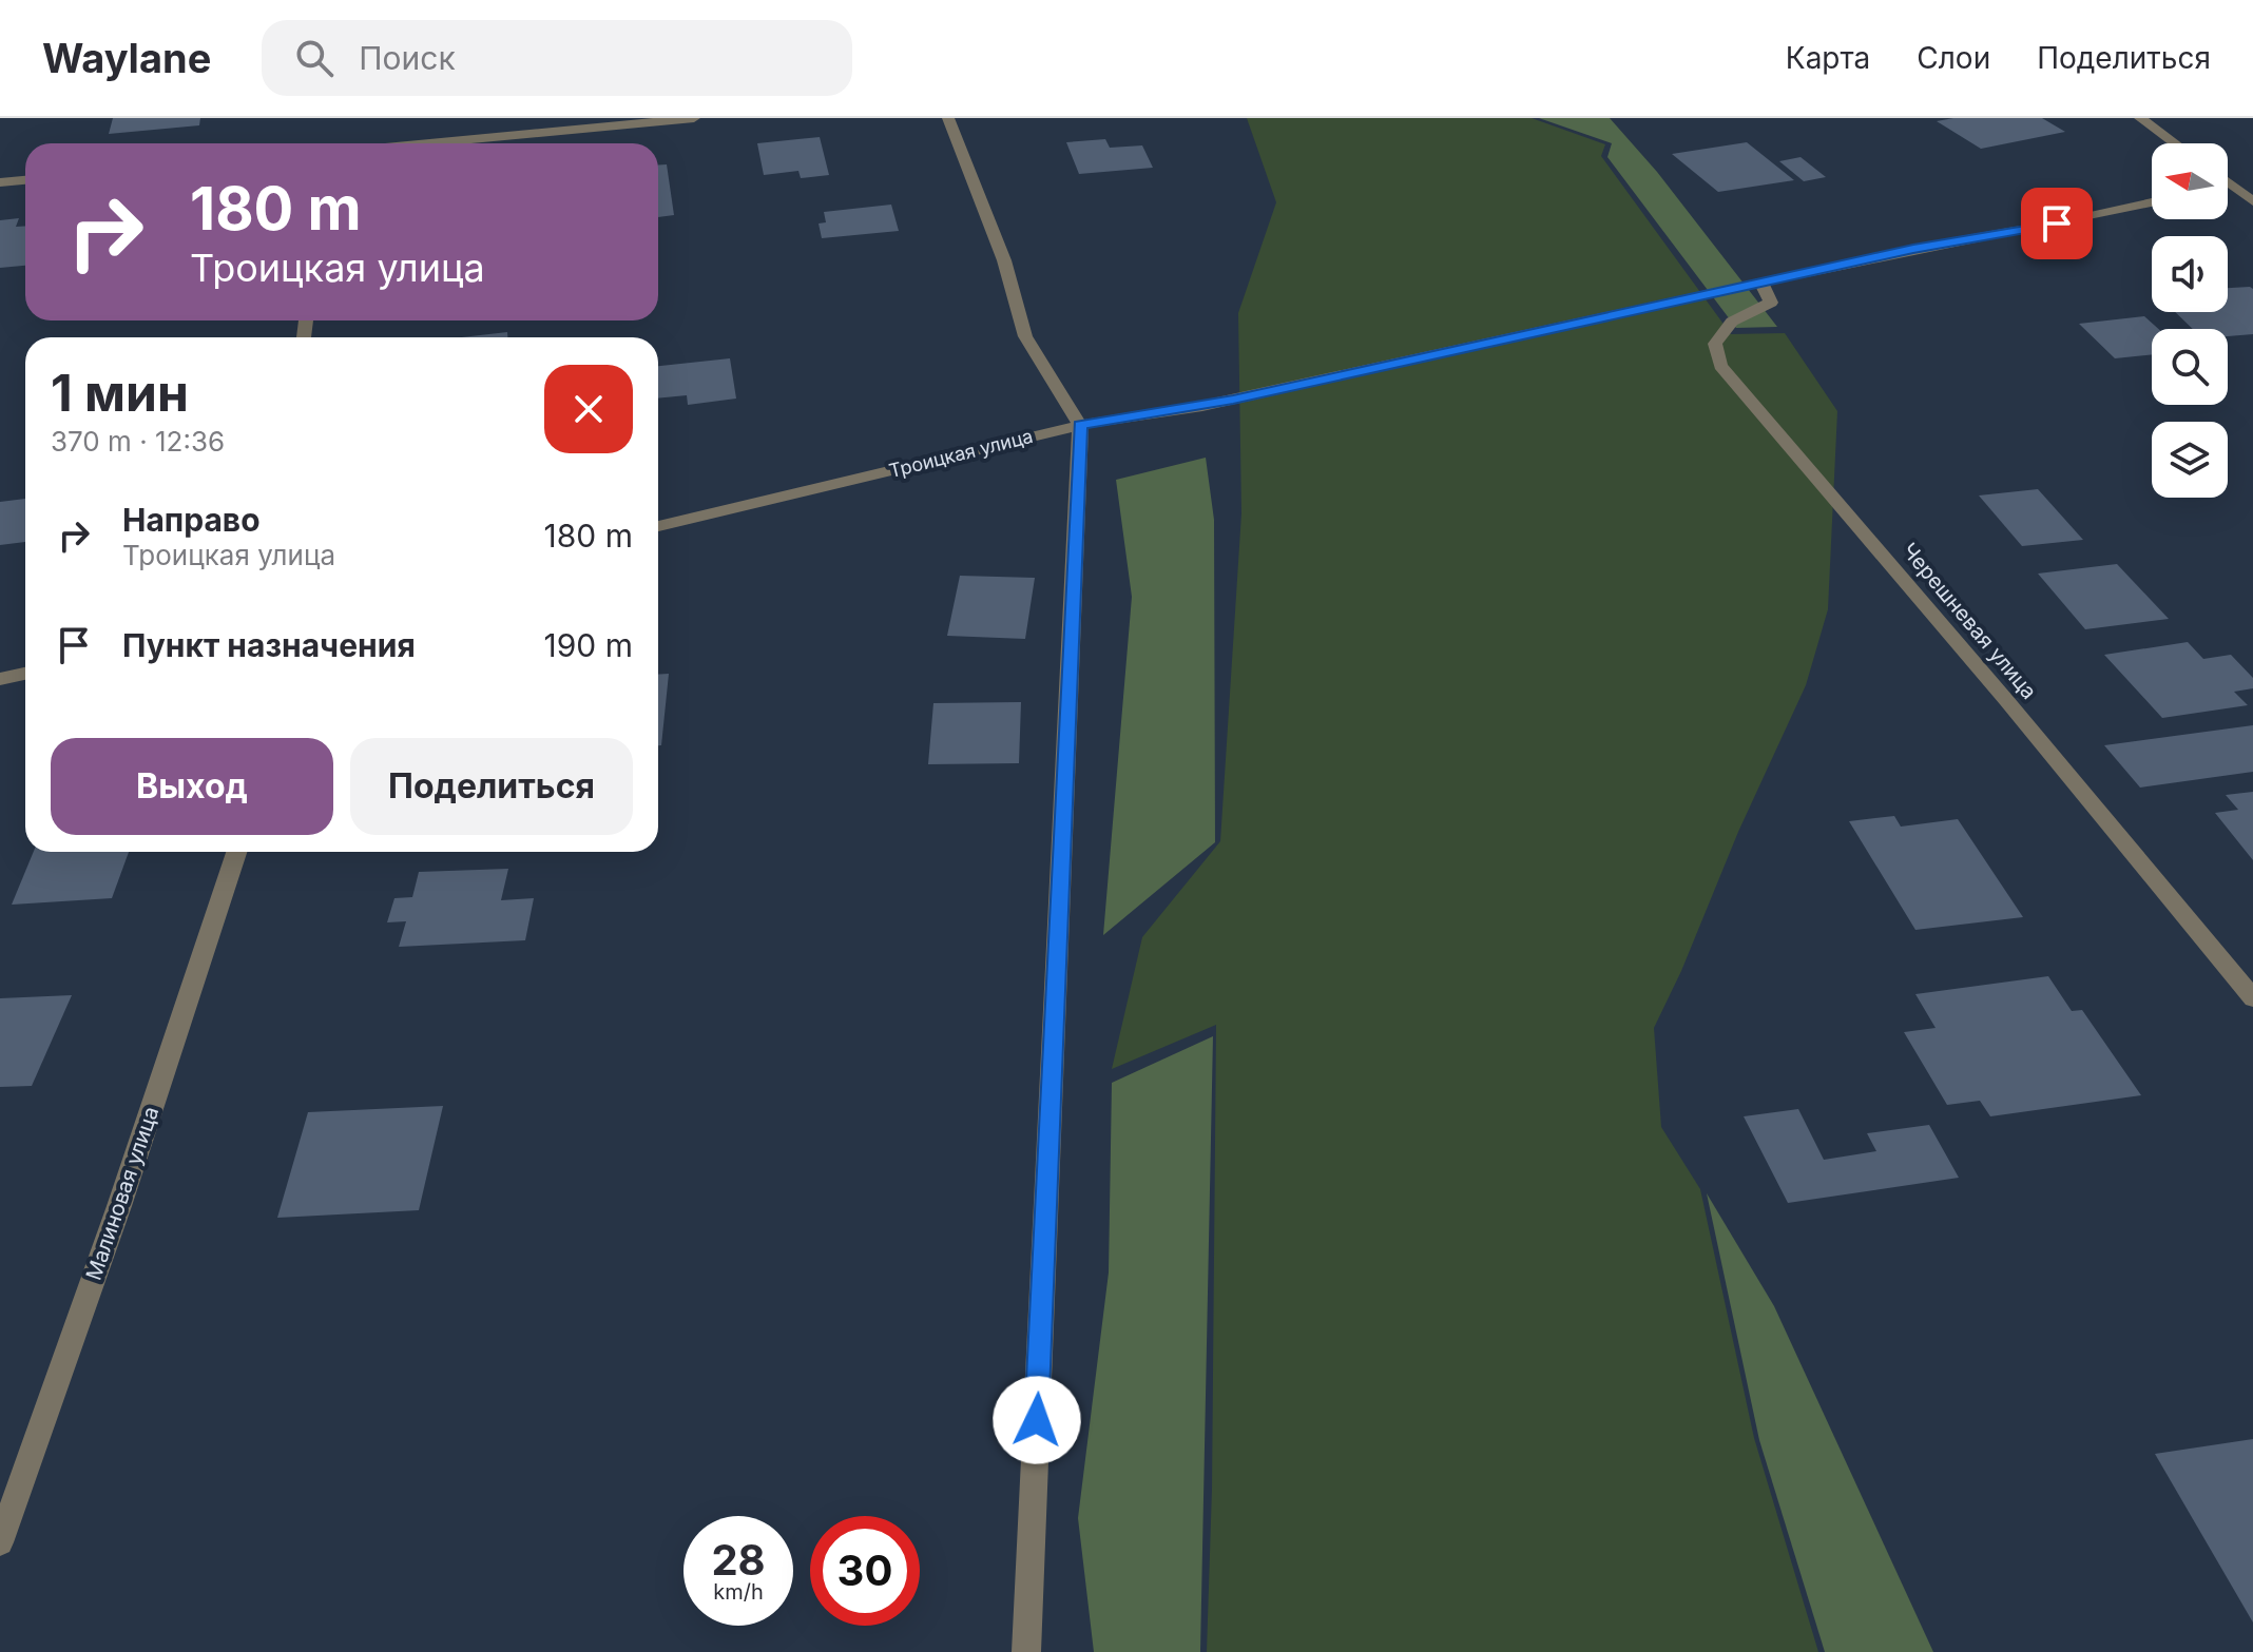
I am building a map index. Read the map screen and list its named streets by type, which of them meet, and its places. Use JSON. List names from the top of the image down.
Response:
{
  "streets": {
    "street": ["Троицкая улица", "Черешневая улица", "Малиновая улица"]
  },
  "crossings": [
    ["Троицкая улица", "Черешневая улица"]
  ],
  "north": "left",
  "page": {
    "header": "Waylane",
    "search": "Поиск",
    "nav": ["Карта", "Слои", "Поделиться"],
    "turn": ["180 m", "Троицкая улица"],
    "heading": ["1 мин", "370 m · 12:36"],
    "list": [
      {
        "name": "Направо",
        "note": "Троицкая улица",
        "value": "180 m"
      },
      {
        "name": "Пункт назначения",
        "value": "190 m"
      }
    ],
    "buttons": ["Выход", "Поделиться"],
    "speed": "28 km/h",
    "limit": "30"
  }
}
